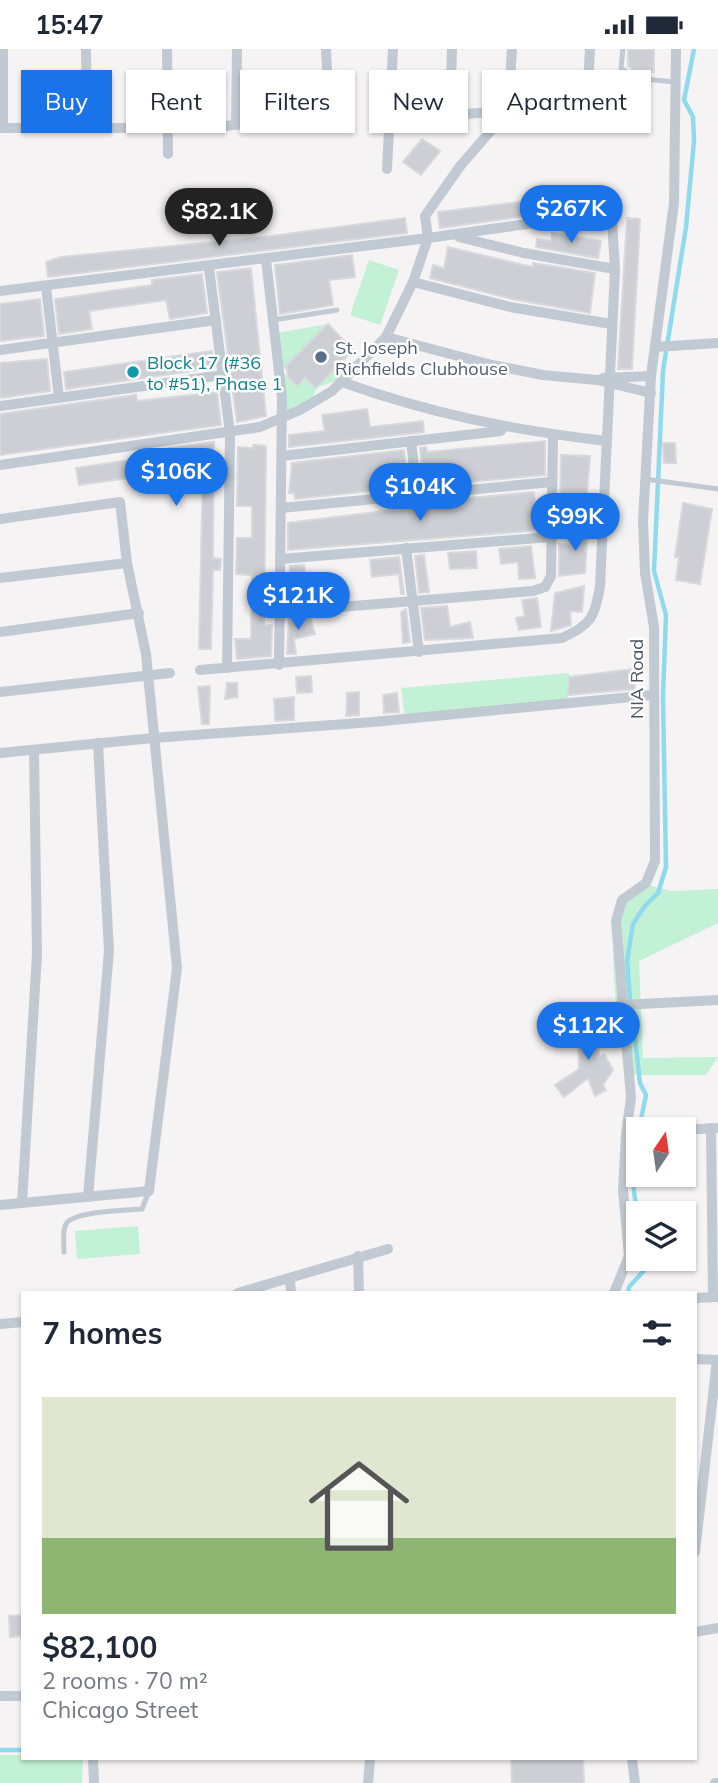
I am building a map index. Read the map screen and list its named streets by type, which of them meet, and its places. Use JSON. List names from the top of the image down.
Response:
{
  "streets": {
    "street": ["NIA Road"]
  },
  "places": ["St. Joseph Richfields Clubhouse", "Block 17 (#36 to #51), Phase 1"],
  "north": "top",
  "page": {
    "status": "15:47",
    "chip": [
      "Buy",
      "Rent",
      "Filters",
      "New",
      "Apartment"
    ],
    "price": [
      "$267K",
      "$82.1K",
      "$106K",
      "$104K",
      "$99K",
      "$121K",
      "$112K"
    ],
    "heading": "7 homes",
    "list": [
      {
        "name": "$82,100",
        "note": "2 rooms · 70 m² · Chicago Street"
      }
    ]
  }
}
